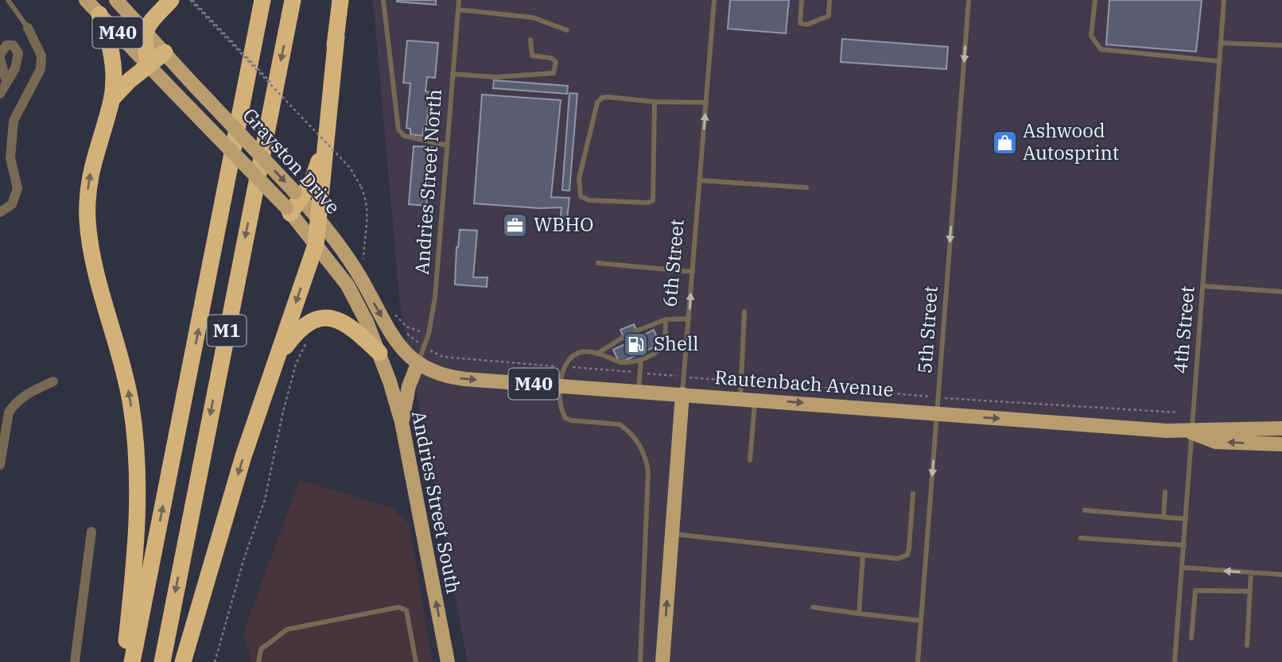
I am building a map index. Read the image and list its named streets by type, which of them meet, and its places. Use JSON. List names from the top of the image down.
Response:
{
  "streets": {
    "highway": ["M1"],
    "main road": [
      "M40",
      "Grayston Drive",
      "6th Street",
      "Rautenbach Avenue",
      "Andries Street South"
    ],
    "lane": ["Andries Street North", "5th Street", "4th Street"]
  },
  "crossings": [
    ["Grayston Drive", "Andries Street North"],
    ["Grayston Drive", "Rautenbach Avenue"],
    ["Grayston Drive", "Andries Street South"],
    ["Andries Street North", "Rautenbach Avenue"],
    ["6th Street", "Rautenbach Avenue"],
    ["5th Street", "Rautenbach Avenue"],
    ["4th Street", "Rautenbach Avenue"]
  ],
  "one_way": [
    "6th Street",
    "5th Street",
    "Rautenbach Avenue",
    "Andries Street South"
  ],
  "places": {
    "shop": ["Ashwood Autosprint"],
    "office": ["WBHO"],
    "fuel station": ["Shell"]
  }
}
